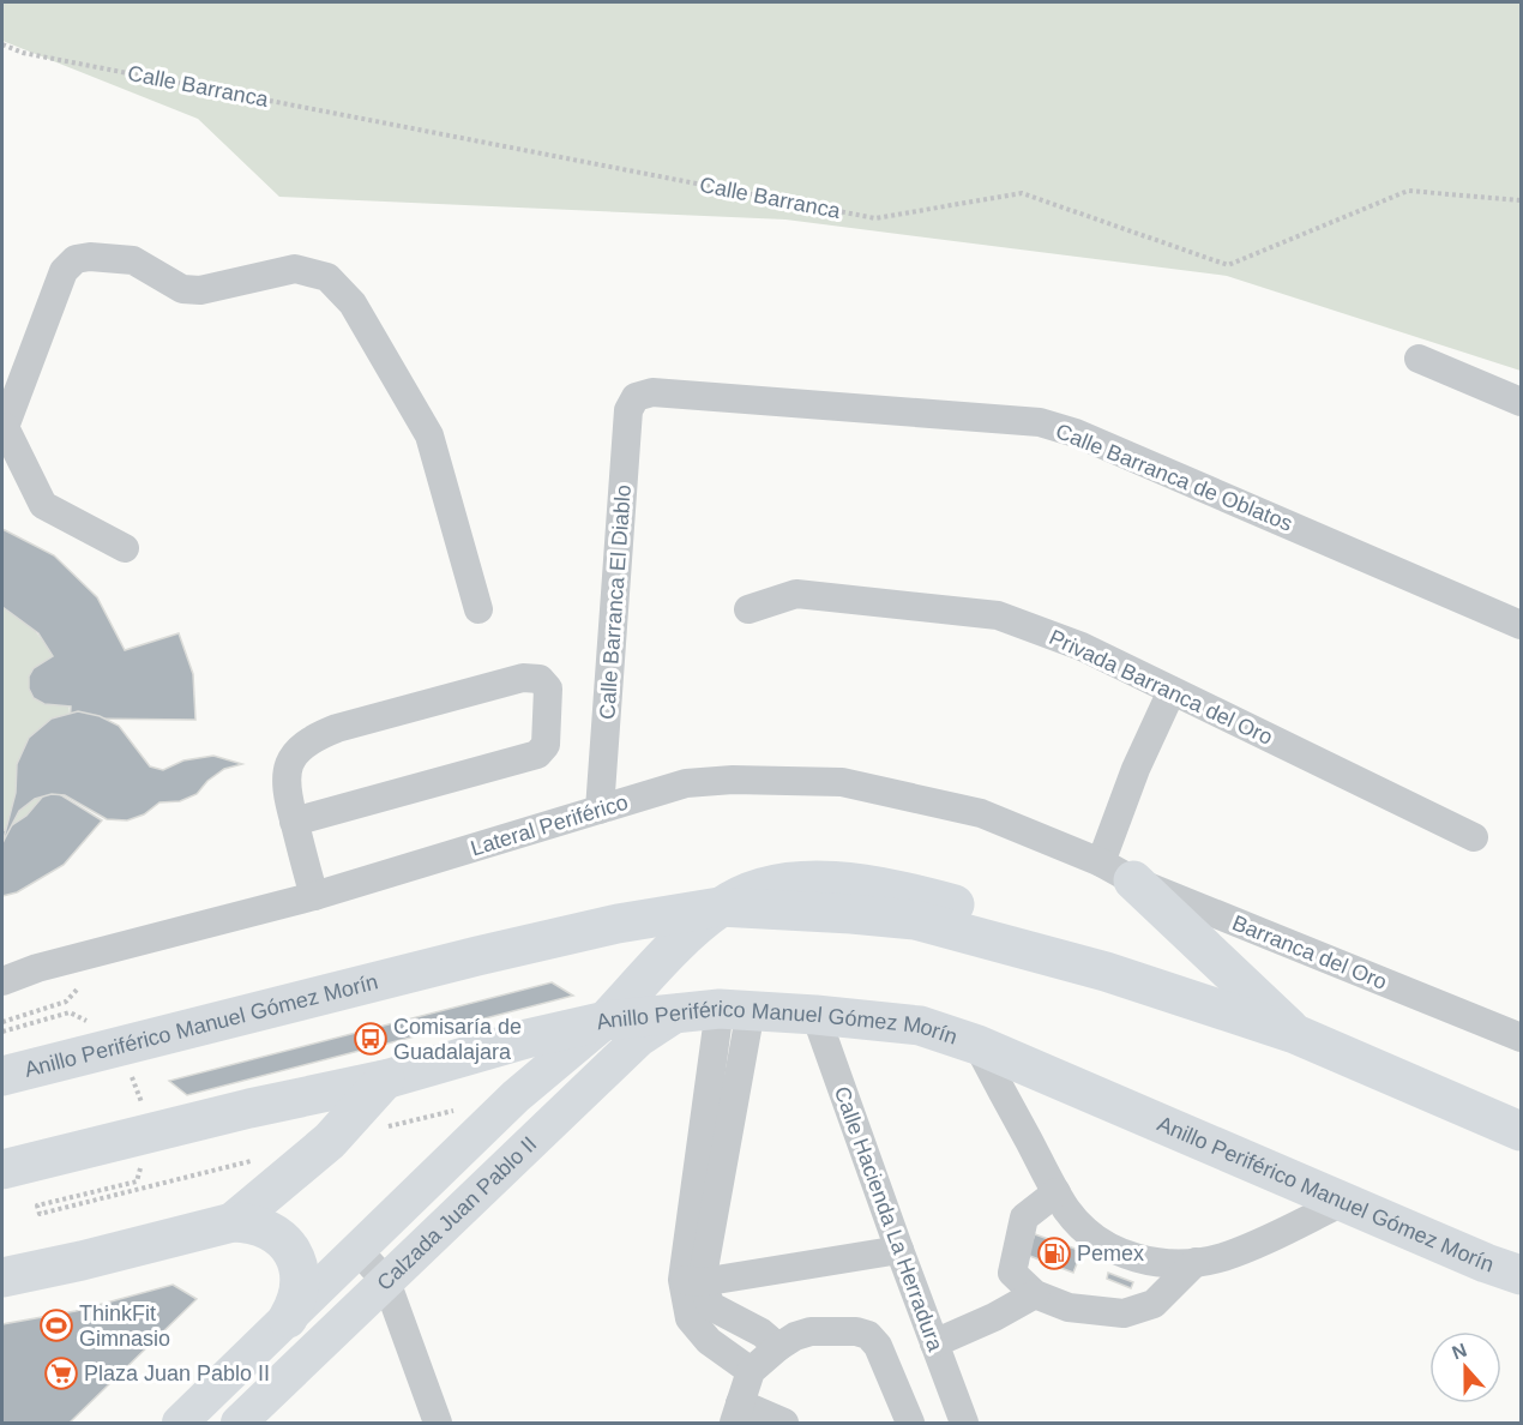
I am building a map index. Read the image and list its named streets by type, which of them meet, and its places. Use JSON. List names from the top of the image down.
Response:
{
  "streets": {
    "highway": ["Anillo Periférico Manuel Gómez Morín"],
    "main road": ["Calzada Juan Pablo II"],
    "street": [
      "Calle Barranca de Oblatos",
      "Calle Barranca El Diablo",
      "Privada Barranca del Oro",
      "Lateral Periférico",
      "Barranca del Oro",
      "Calle Hacienda La Herradura"
    ],
    "path": ["Calle Barranca"]
  },
  "crossings": [
    ["Calle Barranca de Oblatos", "Calle Barranca El Diablo"],
    ["Calle Barranca El Diablo", "Lateral Periférico"],
    ["Lateral Periférico", "Barranca del Oro"],
    ["Anillo Periférico Manuel Gómez Morín", "Calzada Juan Pablo II"],
    ["Anillo Periférico Manuel Gómez Morín", "Calle Hacienda La Herradura"]
  ],
  "places": {
    "bus stop": ["Comisaría de Guadalajara"],
    "fuel station": ["Pemex"],
    "sports": ["ThinkFit Gimnasio"],
    "supermarket": ["Plaza Juan Pablo II"]
  },
  "north": "top"
}
